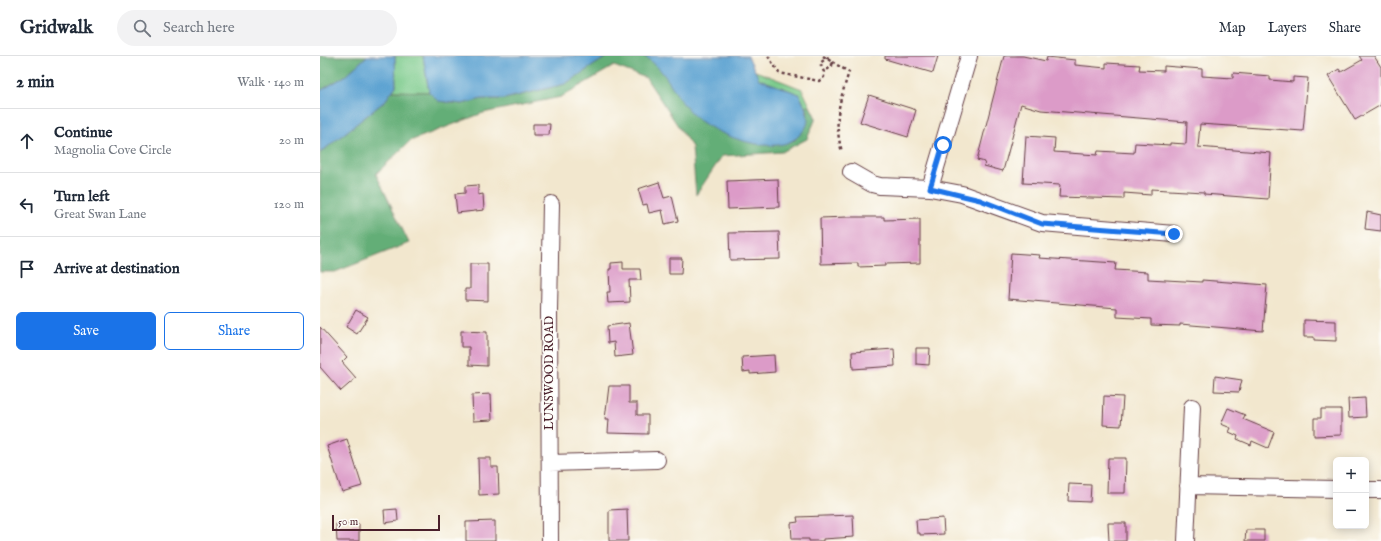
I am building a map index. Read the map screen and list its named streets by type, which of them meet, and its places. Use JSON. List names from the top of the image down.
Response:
{
  "streets": {
    "street": ["LUNSWOOD ROAD"]
  },
  "scale_bar": "50 m",
  "page": {
    "header": "Gridwalk",
    "search": "Search here",
    "nav": ["Map", "Layers", "Share"],
    "heading": ["2 min", "Walk · 140 m"],
    "list": [
      ["Continue", "Magnolia Cove Circle", "20 m"],
      ["Turn left", "Great Swan Lane", "120 m"],
      "Arrive at destination"
    ],
    "buttons": ["Save", "Share"],
    "map_buttons": ["+", "−"],
    "scale": "50 m"
  }
}
